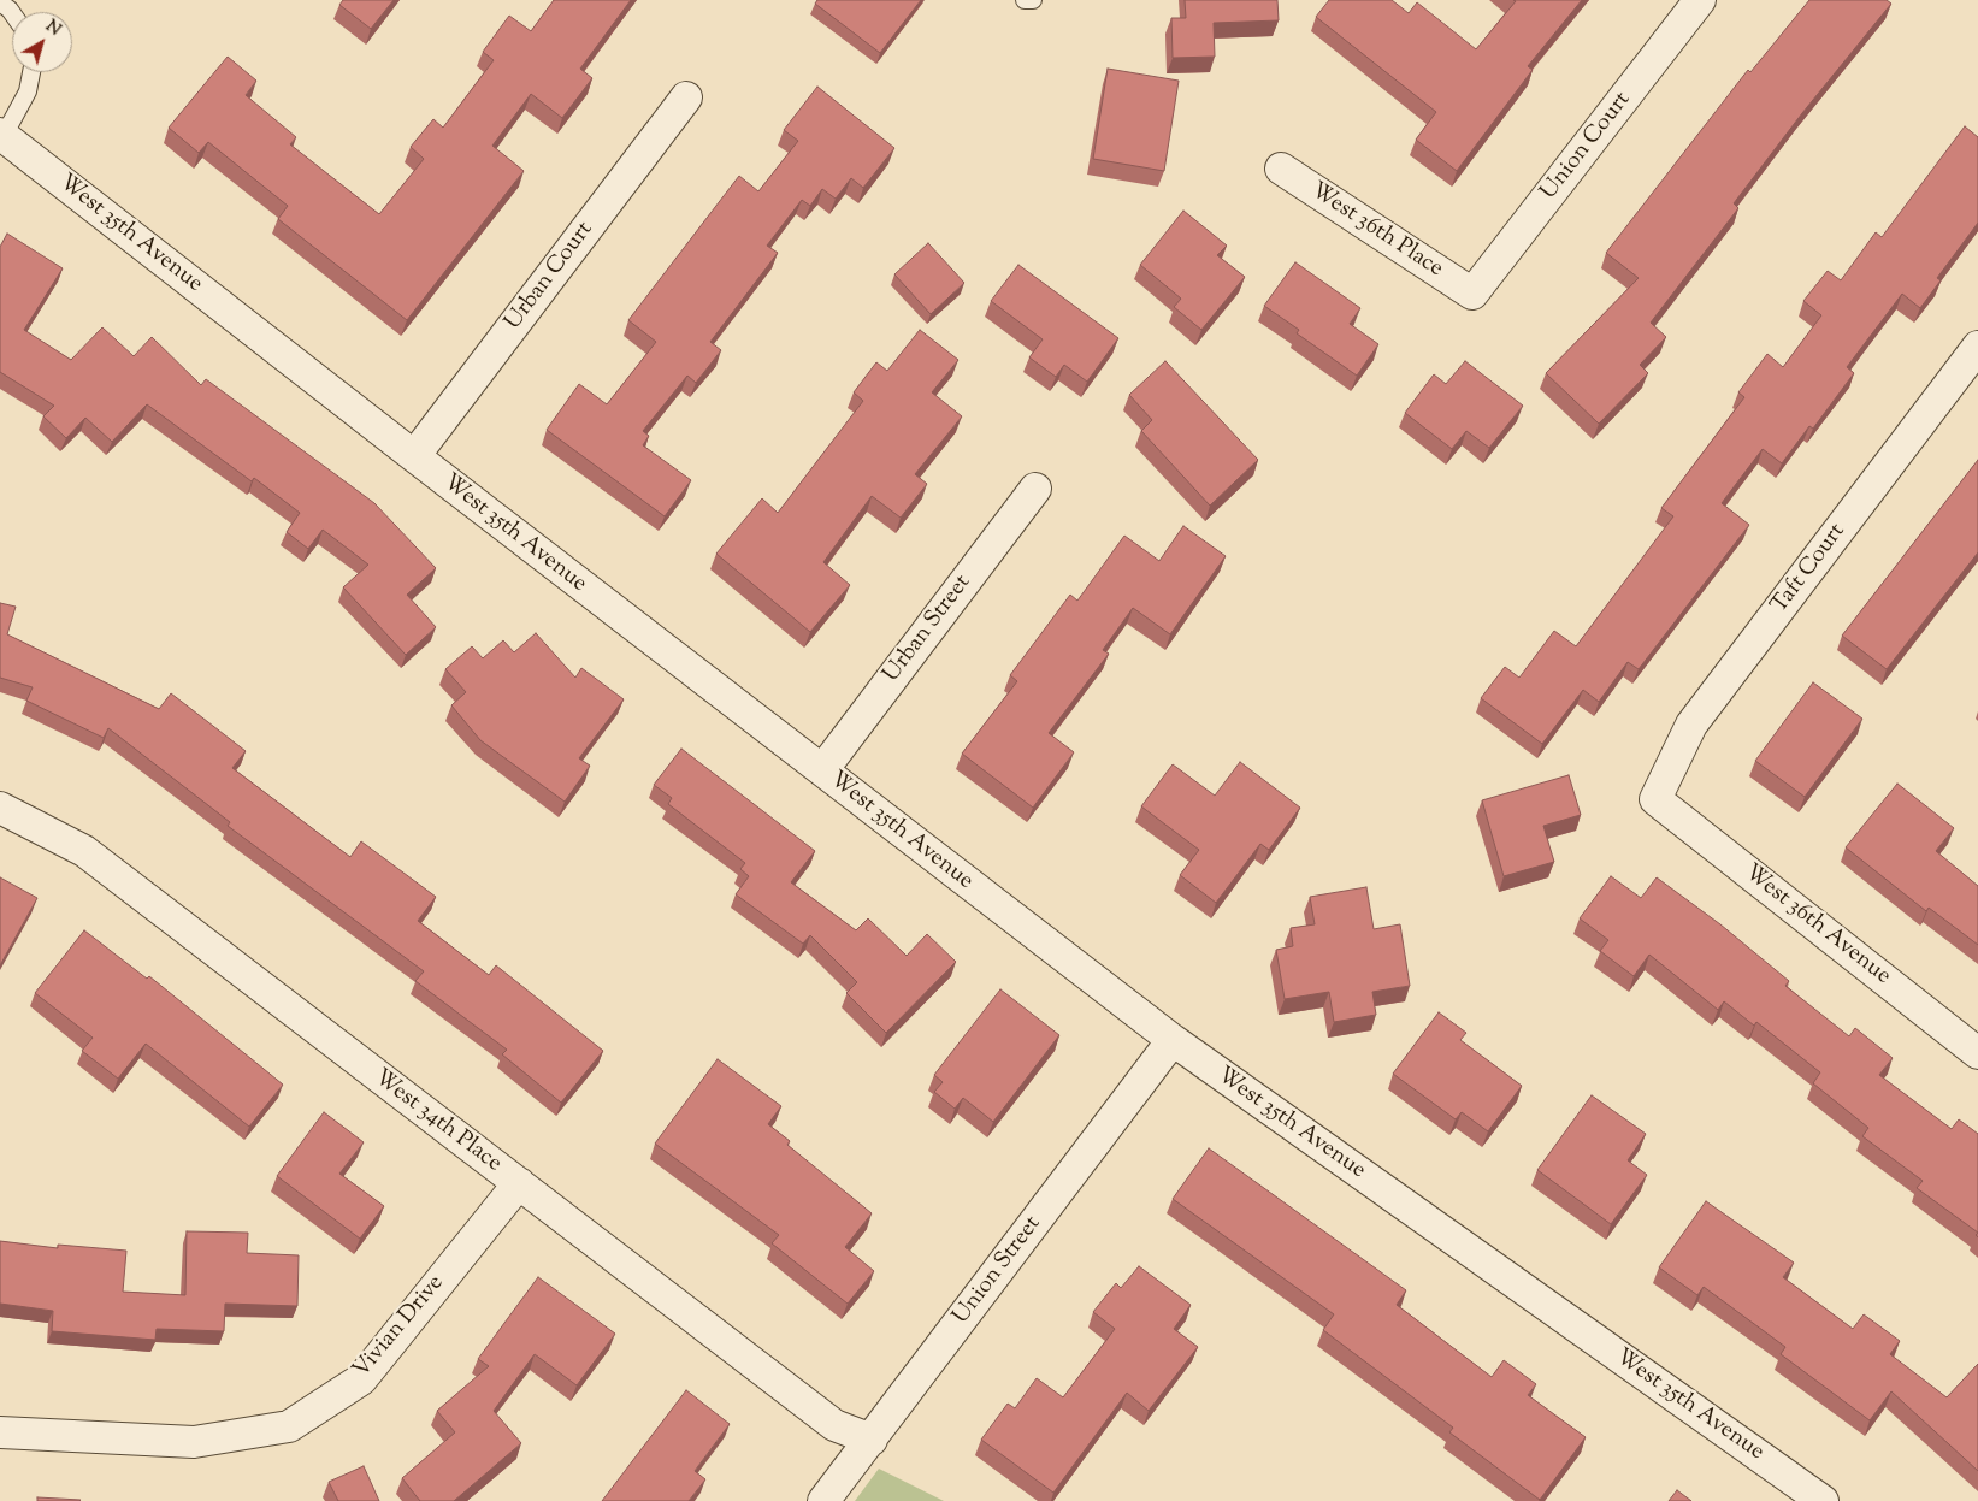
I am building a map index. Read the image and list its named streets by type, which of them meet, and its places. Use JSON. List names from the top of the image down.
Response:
{
  "streets": {
    "street": [
      "Union Court",
      "West 36th Place",
      "West 35th Avenue",
      "Urban Court",
      "Taft Court",
      "Urban Street",
      "West 36th Avenue",
      "West 34th Place",
      "Union Street",
      "Vivian Drive"
    ]
  },
  "crossings": [
    ["Union Court", "West 36th Place"],
    ["West 35th Avenue", "Urban Court"],
    ["West 35th Avenue", "Urban Street"],
    ["West 35th Avenue", "Union Street"],
    ["Taft Court", "West 36th Avenue"],
    ["West 34th Place", "Union Street"],
    ["West 34th Place", "Vivian Drive"]
  ],
  "north": "top right"
}
